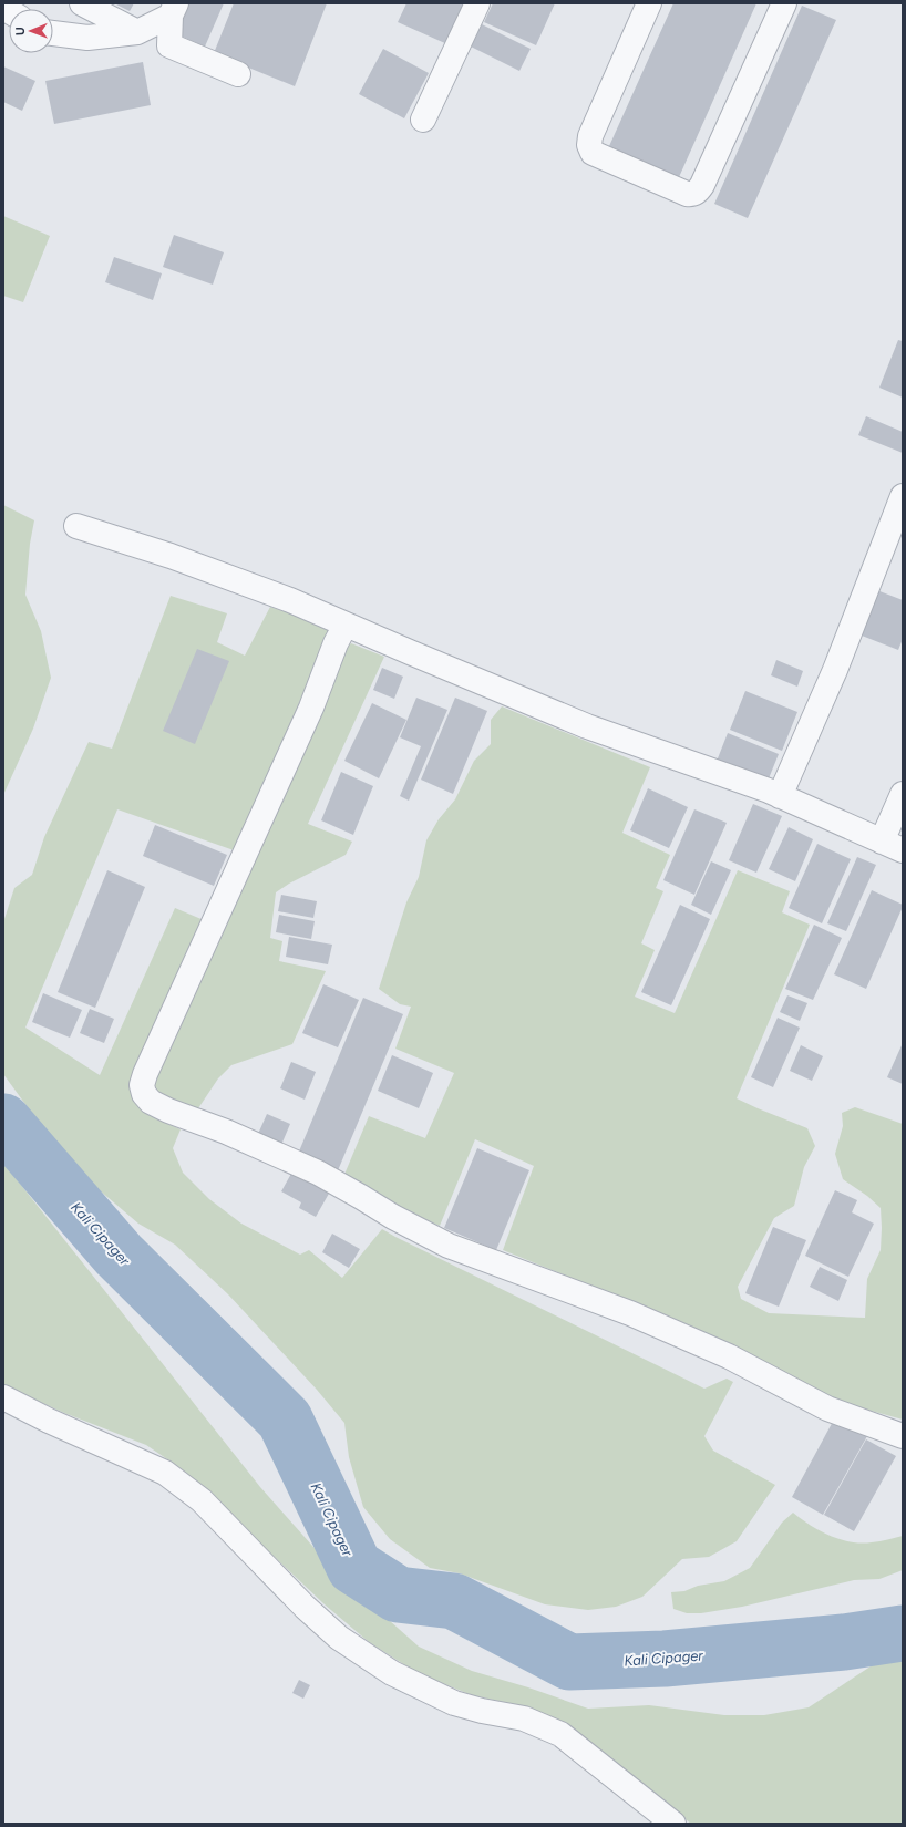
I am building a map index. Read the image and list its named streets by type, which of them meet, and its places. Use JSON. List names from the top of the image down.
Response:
{
  "water": ["Kali Cipager"],
  "north": "left"
}
